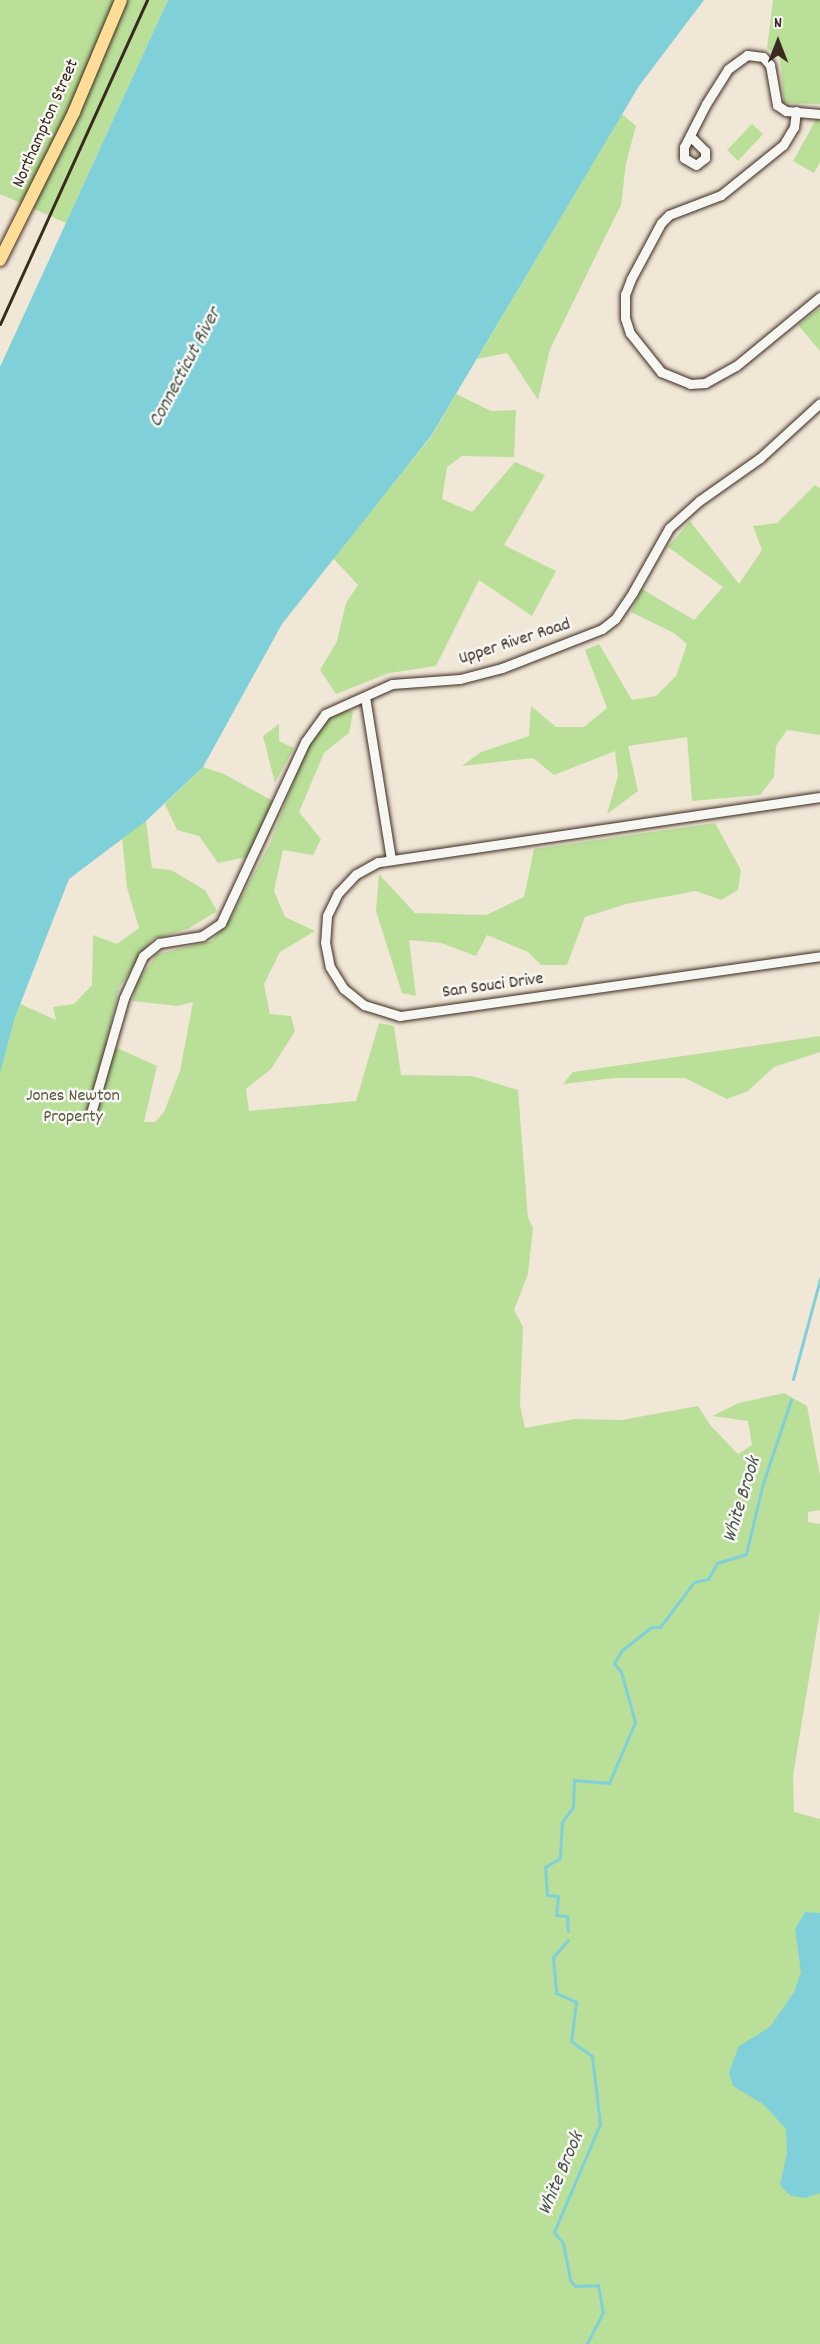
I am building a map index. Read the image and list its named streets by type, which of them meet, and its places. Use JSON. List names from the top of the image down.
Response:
{
  "streets": {
    "main road": ["Northampton Street"],
    "street": ["Upper River Road", "San Souci Drive"]
  },
  "water": ["Connecticut River", "White Brook"],
  "parks": ["Jones Newton Property"],
  "north": "top"
}
